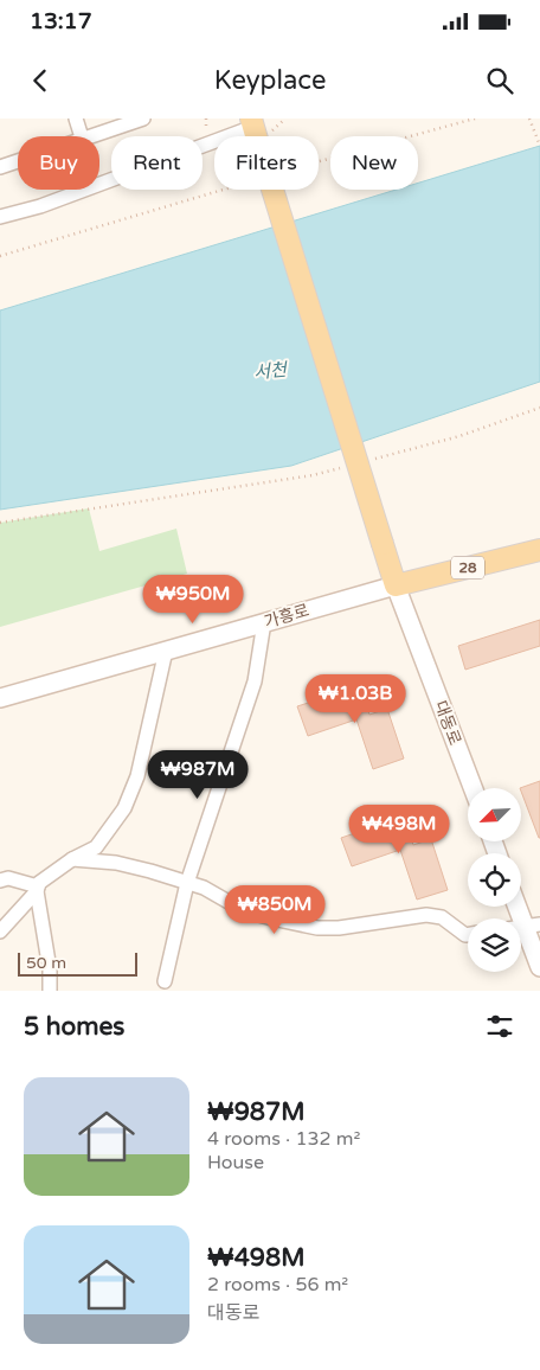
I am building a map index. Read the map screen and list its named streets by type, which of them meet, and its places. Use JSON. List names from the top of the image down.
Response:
{
  "streets": {
    "main road": ["28", "가흥로", "대동로"]
  },
  "crossings": [
    ["가흥로", "대동로"]
  ],
  "water": ["서천"],
  "scale_bar": "50 m",
  "north": "bottom left",
  "page": {
    "status": "13:17",
    "header": "Keyplace",
    "chip": [
      "Buy",
      "Rent",
      "Filters",
      "New"
    ],
    "price": [
      "₩950M",
      "₩1.03B",
      "₩987M",
      "₩498M",
      "₩850M"
    ],
    "scale": "50 m",
    "heading": "5 homes",
    "list": [
      {
        "name": "₩987M",
        "note": "4 rooms · 132 m² · House"
      },
      {
        "name": "₩498M",
        "note": "2 rooms · 56 m² · 대동로"
      }
    ]
  }
}
